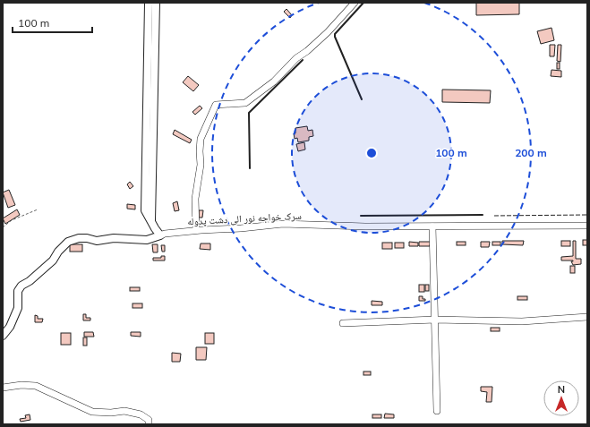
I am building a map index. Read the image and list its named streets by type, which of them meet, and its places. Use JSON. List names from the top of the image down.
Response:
{
  "streets": {
    "main road": ["سرک خواجه نور الی دشت پدوله"]
  },
  "scale_bar": "100 m",
  "north": "top",
  "rings": ["100 m", "200 m"]
}
